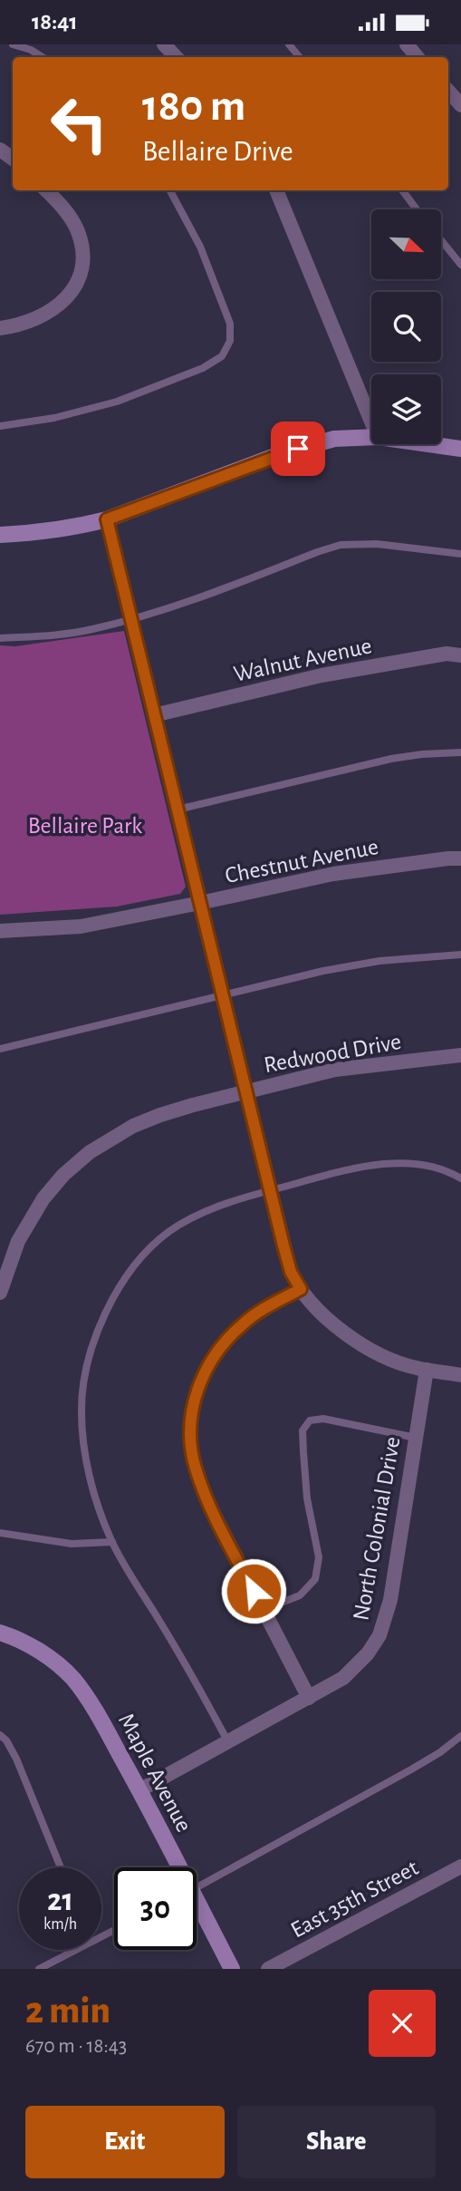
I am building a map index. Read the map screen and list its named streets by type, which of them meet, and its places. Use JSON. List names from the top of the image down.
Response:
{
  "streets": {
    "main road": ["Maple Avenue"],
    "street": [
      "Walnut Avenue",
      "Chestnut Avenue",
      "Redwood Drive",
      "North Colonial Drive",
      "East 35th Street"
    ]
  },
  "crossings": [
    ["North Colonial Drive", "Maple Avenue"]
  ],
  "parks": ["Bellaire Park"],
  "north": "bottom right",
  "page": {
    "status": "18:41",
    "turn": ["180 m", "Bellaire Drive"],
    "speed": "21 km/h",
    "limit": "30",
    "heading": ["2 min", "670 m · 18:43"],
    "buttons": ["Exit", "Share"]
  }
}
